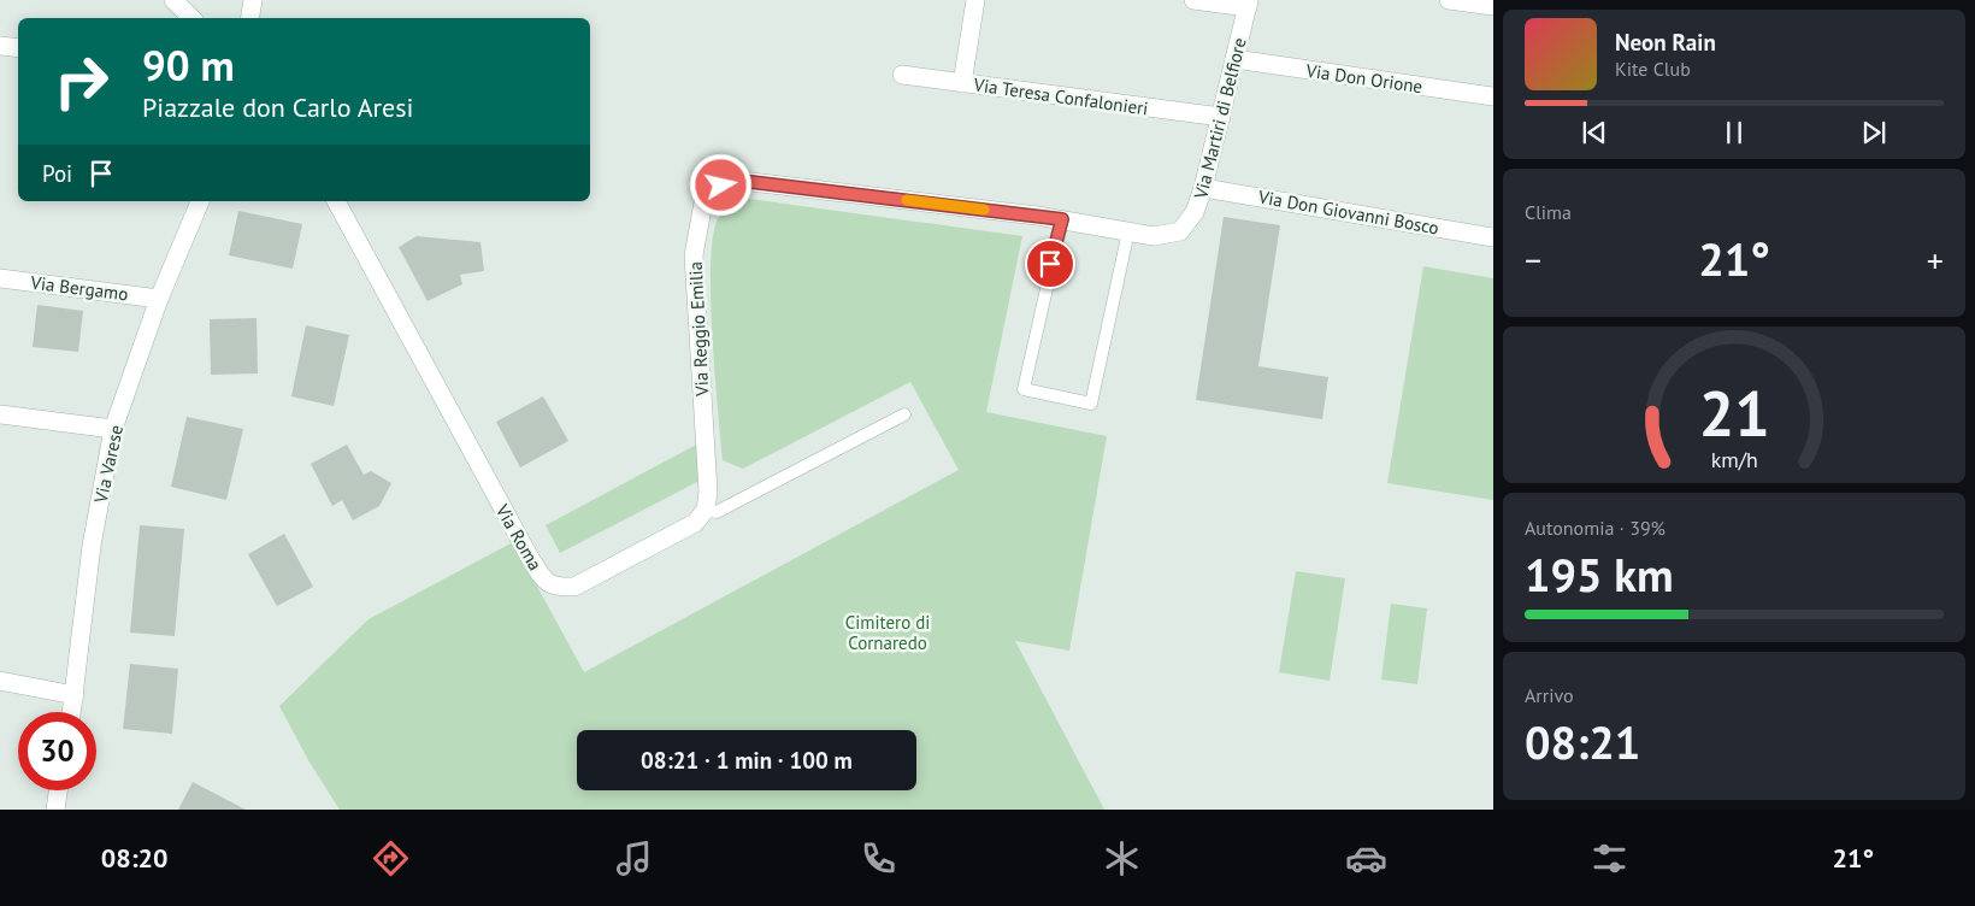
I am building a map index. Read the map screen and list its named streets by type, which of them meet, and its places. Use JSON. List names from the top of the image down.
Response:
{
  "streets": {
    "street": [
      "Via Don Orione",
      "Via Teresa Confalonieri",
      "Via Martiri di Belfiore",
      "Via Don Giovanni Bosco",
      "Via Bergamo",
      "Via Reggio Emilia",
      "Via Varese",
      "Via Roma"
    ]
  },
  "crossings": [
    ["Via Don Orione", "Via Martiri di Belfiore"],
    ["Via Teresa Confalonieri", "Via Martiri di Belfiore"],
    ["Via Martiri di Belfiore", "Via Don Giovanni Bosco"],
    ["Via Martiri di Belfiore", "Via Reggio Emilia"],
    ["Via Bergamo", "Via Varese"],
    ["Via Reggio Emilia", "Via Roma"]
  ],
  "parks": ["Cimitero di Cornaredo"],
  "page": {
    "turn": ["90 m", "Piazzale don Carlo Aresi"],
    "song": ["Neon Rain", "Kite Club"],
    "then": "Poi",
    "tile": [
      "Clima",
      ["Autonomia · 39%", "195 km"],
      ["Arrivo", "08:21"]
    ],
    "heat": ["−", "21°", "+"],
    "limit": "30",
    "trip": "08:21 · 1 min · 100 m",
    "tabs": ["08:20", "21°"],
    "gauge": ["21", "km/h"]
  }
}
